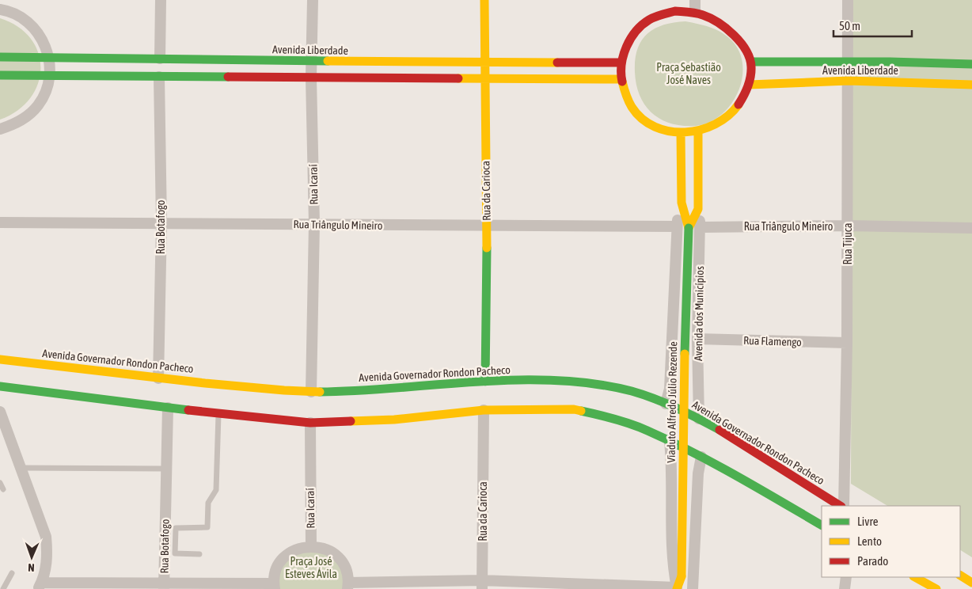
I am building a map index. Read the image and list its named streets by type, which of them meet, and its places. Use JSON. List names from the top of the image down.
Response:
{
  "streets": {
    "street": [
      "Avenida Liberdade",
      "Rua Icaraí",
      "Rua da Carioca",
      "Rua Triângulo Mineiro",
      "Rua Botafogo",
      "Rua Tijuca",
      "Avenida dos Municípios",
      "Rua Flamengo",
      "Avenida Governador Rondon Pacheco",
      "Viaduto Alfredo Júlio Rezende"
    ]
  },
  "crossings": [
    ["Avenida Liberdade", "Rua Icaraí"],
    ["Avenida Liberdade", "Rua da Carioca"],
    ["Avenida Liberdade", "Rua Tijuca"],
    ["Avenida Liberdade", "Avenida dos Municípios"],
    ["Rua Icaraí", "Rua Triângulo Mineiro"],
    ["Rua Icaraí", "Avenida Governador Rondon Pacheco"],
    ["Rua da Carioca", "Rua Triângulo Mineiro"],
    ["Rua da Carioca", "Avenida Governador Rondon Pacheco"],
    ["Rua Triângulo Mineiro", "Rua Botafogo"],
    ["Rua Triângulo Mineiro", "Rua Tijuca"],
    ["Rua Triângulo Mineiro", "Avenida dos Municípios"],
    ["Rua Botafogo", "Avenida Governador Rondon Pacheco"],
    ["Rua Tijuca", "Rua Flamengo"],
    ["Avenida dos Municípios", "Rua Flamengo"],
    ["Avenida dos Municípios", "Avenida Governador Rondon Pacheco"],
    ["Avenida dos Municípios", "Viaduto Alfredo Júlio Rezende"]
  ],
  "parks": ["Praça Sebastião José Naves", "Praça José Esteves Ávila"],
  "legend": ["Livre", "Lento", "Parado"],
  "scale_bar": "50 m",
  "north": "bottom"
}
